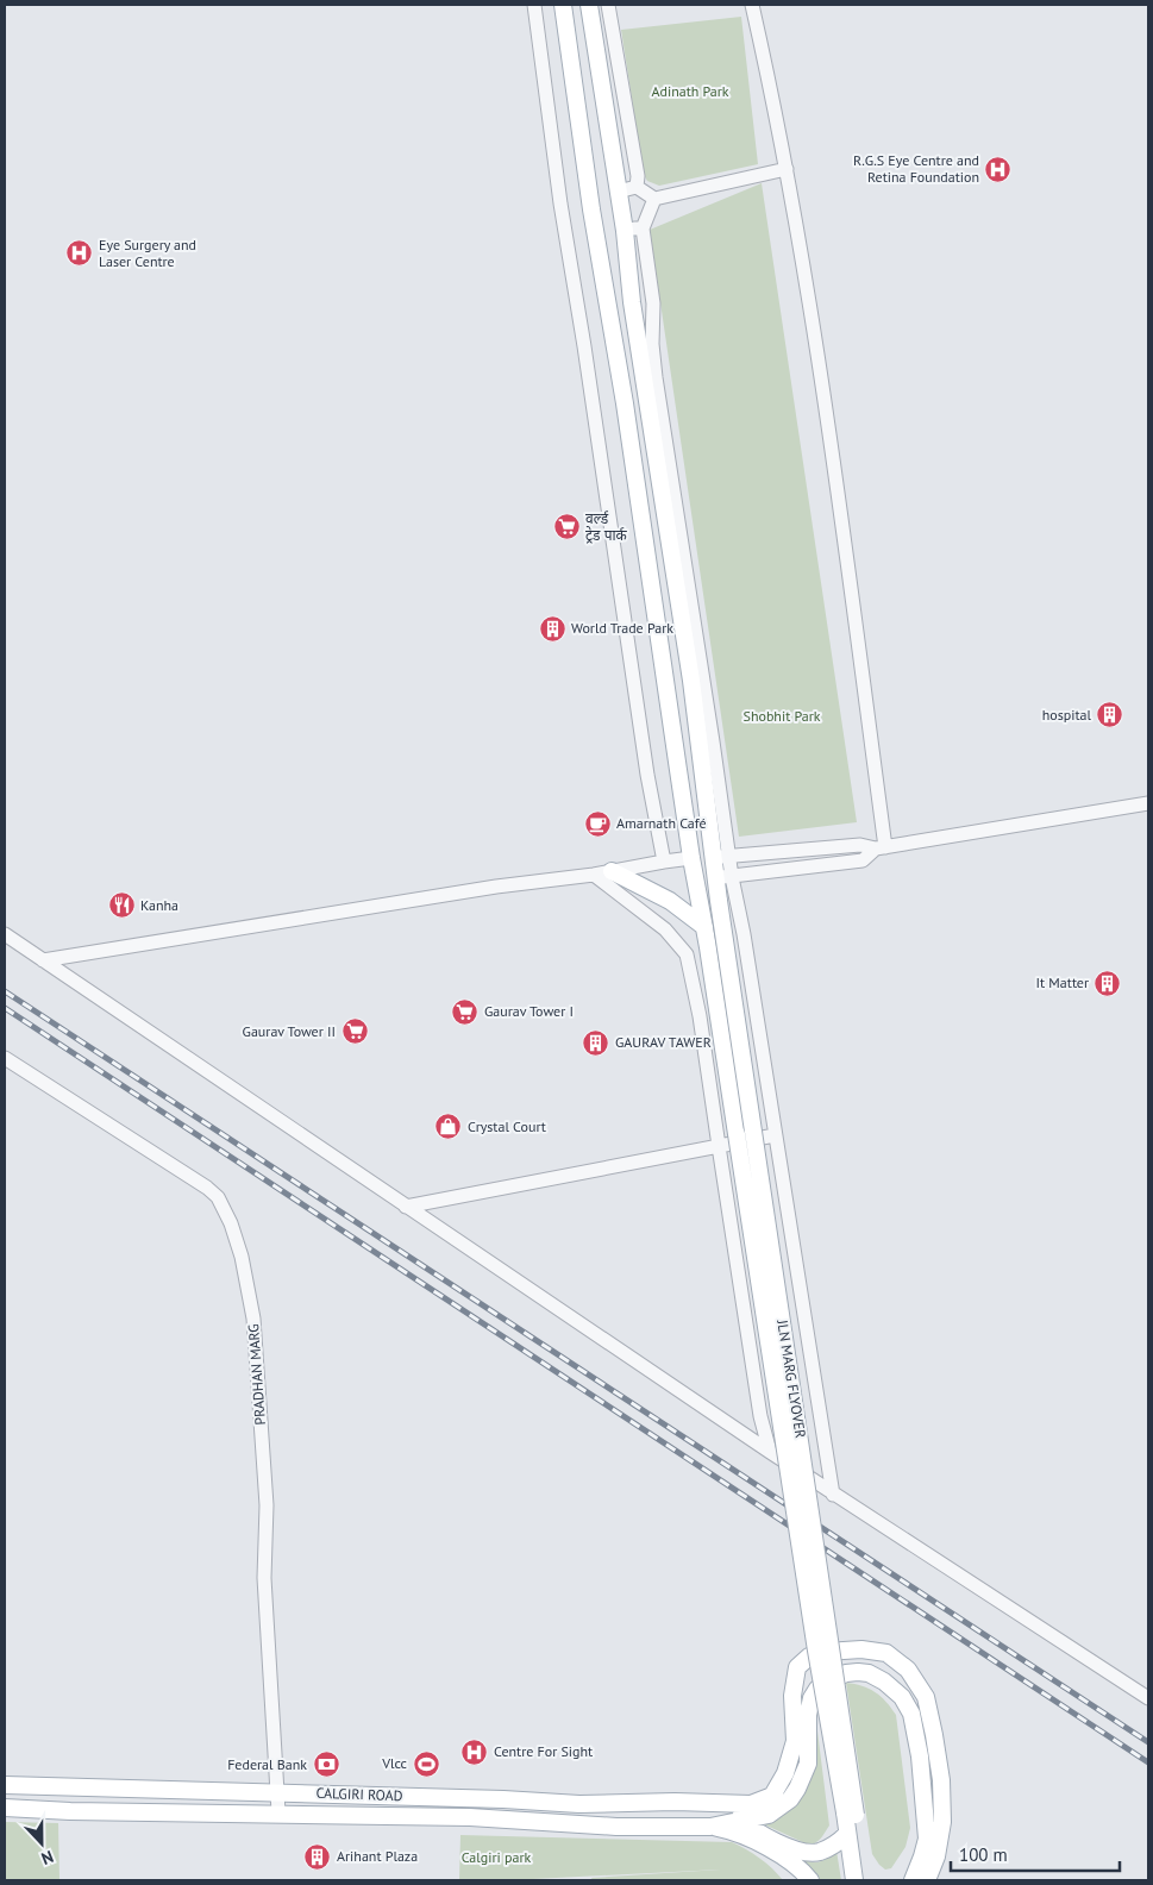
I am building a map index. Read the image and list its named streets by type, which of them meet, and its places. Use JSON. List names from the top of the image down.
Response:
{
  "streets": {
    "main road": ["JLN MARG FLYOVER", "CALGIRI ROAD"],
    "street": ["PRADHAN MARG"]
  },
  "crossings": [
    ["PRADHAN MARG", "CALGIRI ROAD"]
  ],
  "parks": ["Adinath Park", "Shobhit Park", "Calgiri park"],
  "places": {
    "hospital": ["R.G.S Eye Centre and Retina Foundation", "Eye Surgery and Laser Centre", "Centre For Sight"],
    "supermarket": ["वर्ल्ड ट्रेड पार्क", "Gaurav Tower I", "Gaurav Tower II"],
    "building": [
      "World Trade Park",
      "hospital",
      "It Matter",
      "GAURAV TAWER",
      "Arihant Plaza"
    ],
    "cafe": ["Amarnath Café"],
    "restaurant": ["Kanha"],
    "shop": ["Crystal Court"],
    "sports": ["Vlcc"],
    "bank": ["Federal Bank"]
  },
  "scale_bar": "100 m",
  "north": "bottom"
}
